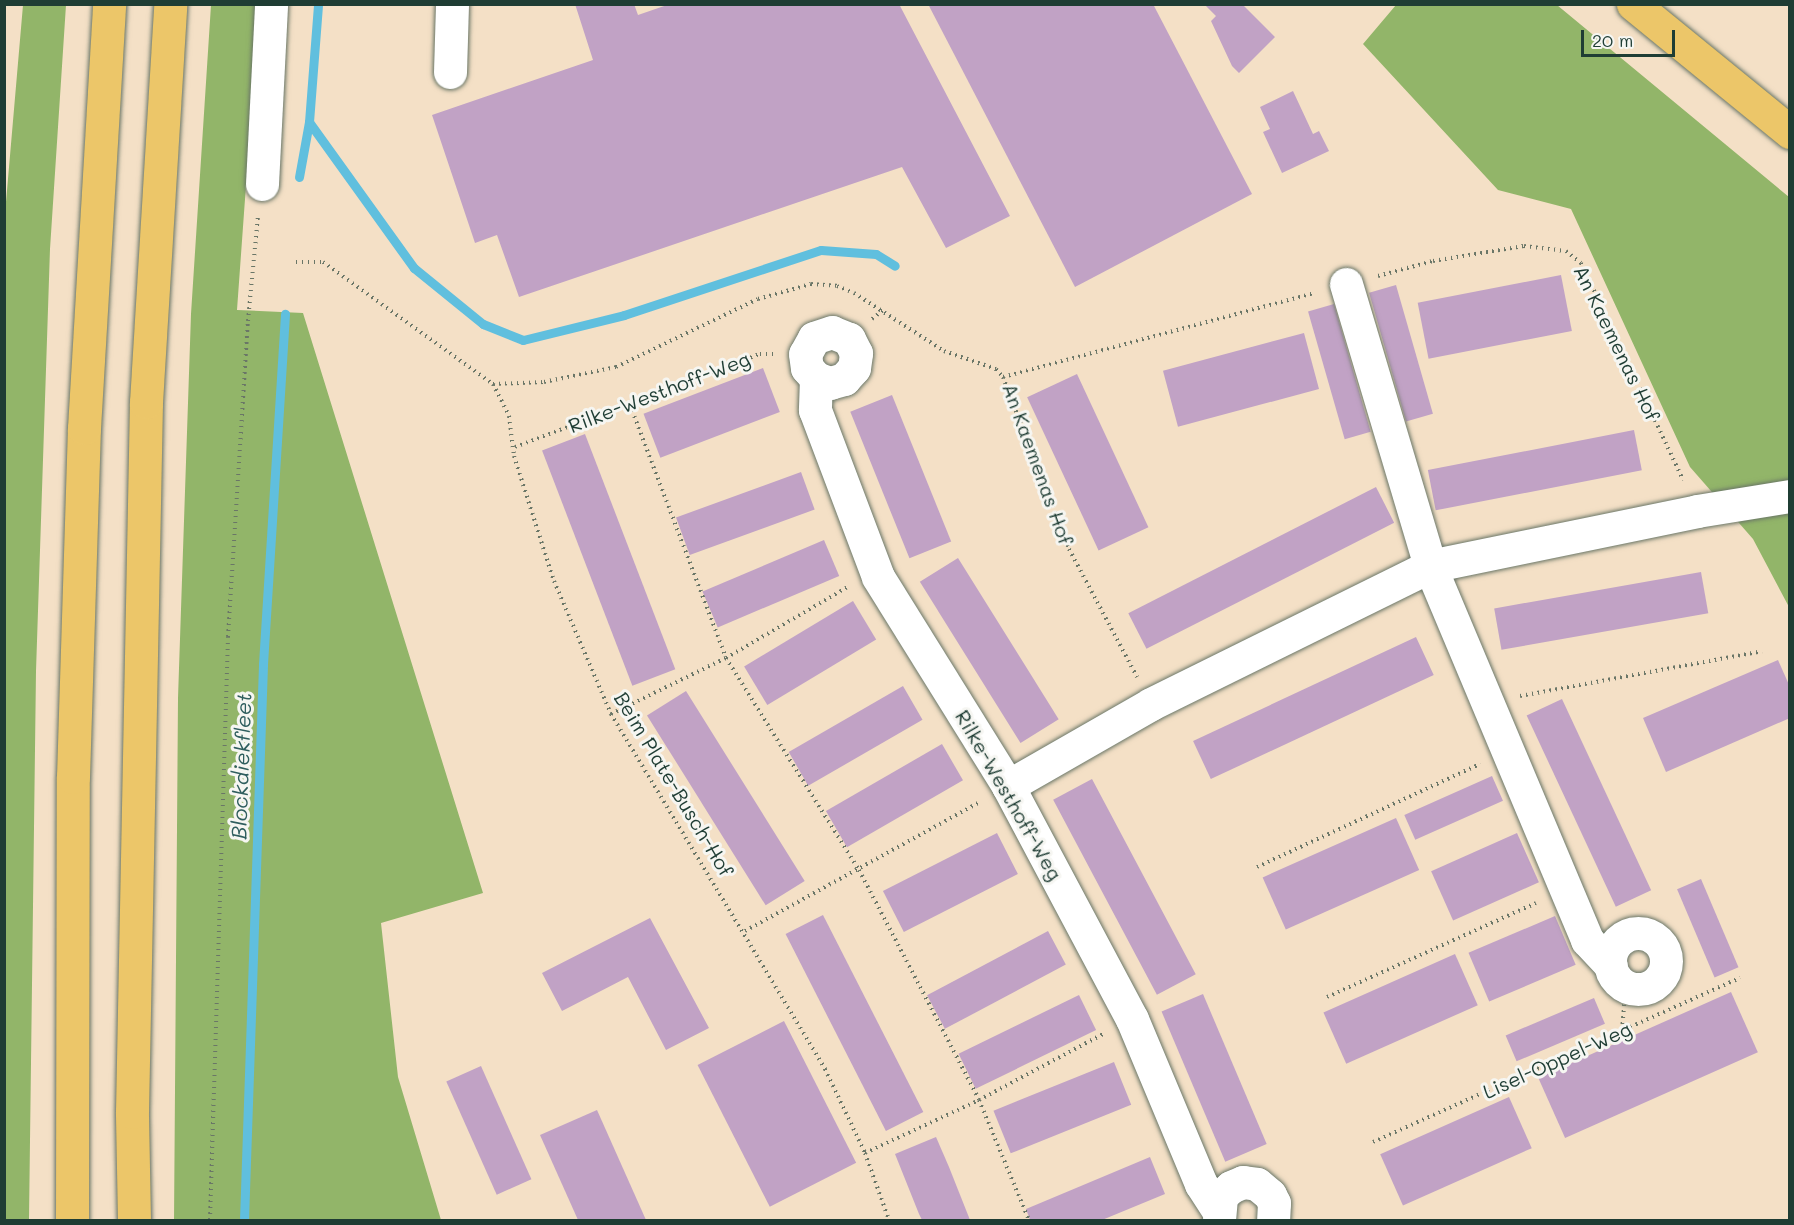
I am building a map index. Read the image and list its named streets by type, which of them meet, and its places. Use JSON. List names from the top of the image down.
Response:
{
  "streets": {
    "street": ["Rilke-Westhoff-Weg"],
    "path": ["An Kaemenas Hof", "Beim Plate-Busch-Hof", "Lisel-Oppel-Weg"]
  },
  "crossings": [
    ["Rilke-Westhoff-Weg", "Beim Plate-Busch-Hof"]
  ],
  "water": ["Blockdiekfleet"],
  "scale_bar": "20 m"
}
